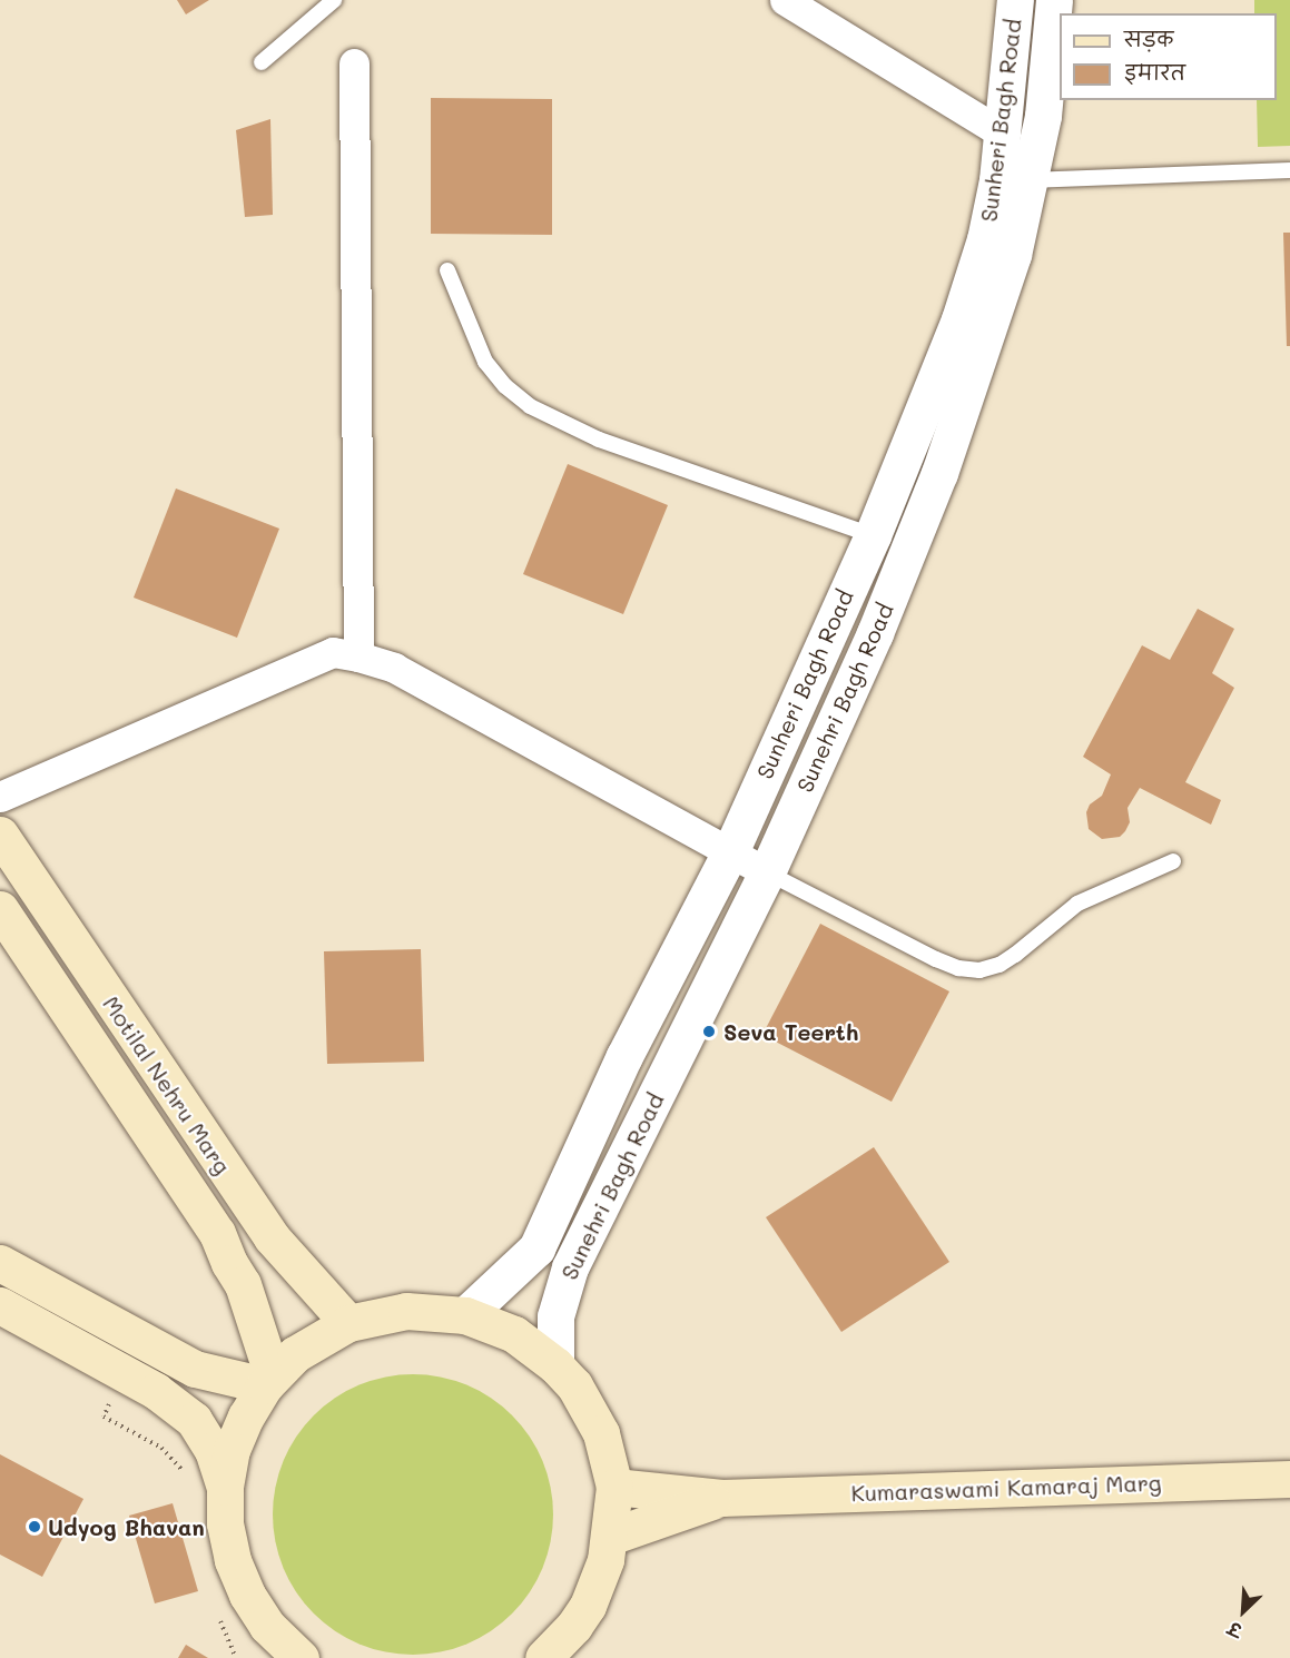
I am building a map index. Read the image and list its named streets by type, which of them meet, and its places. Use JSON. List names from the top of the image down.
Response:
{
  "streets": {
    "main road": ["Motilal Nehru Marg", "Kumaraswami Kamaraj Marg"],
    "street": ["Sunheri Bagh Road", "Sunehri Bagh Road"]
  },
  "places": ["Seva Teerth", "Udyog Bhavan"],
  "legend": ["सड़क", "इमारत"],
  "north": "bottom left"
}
